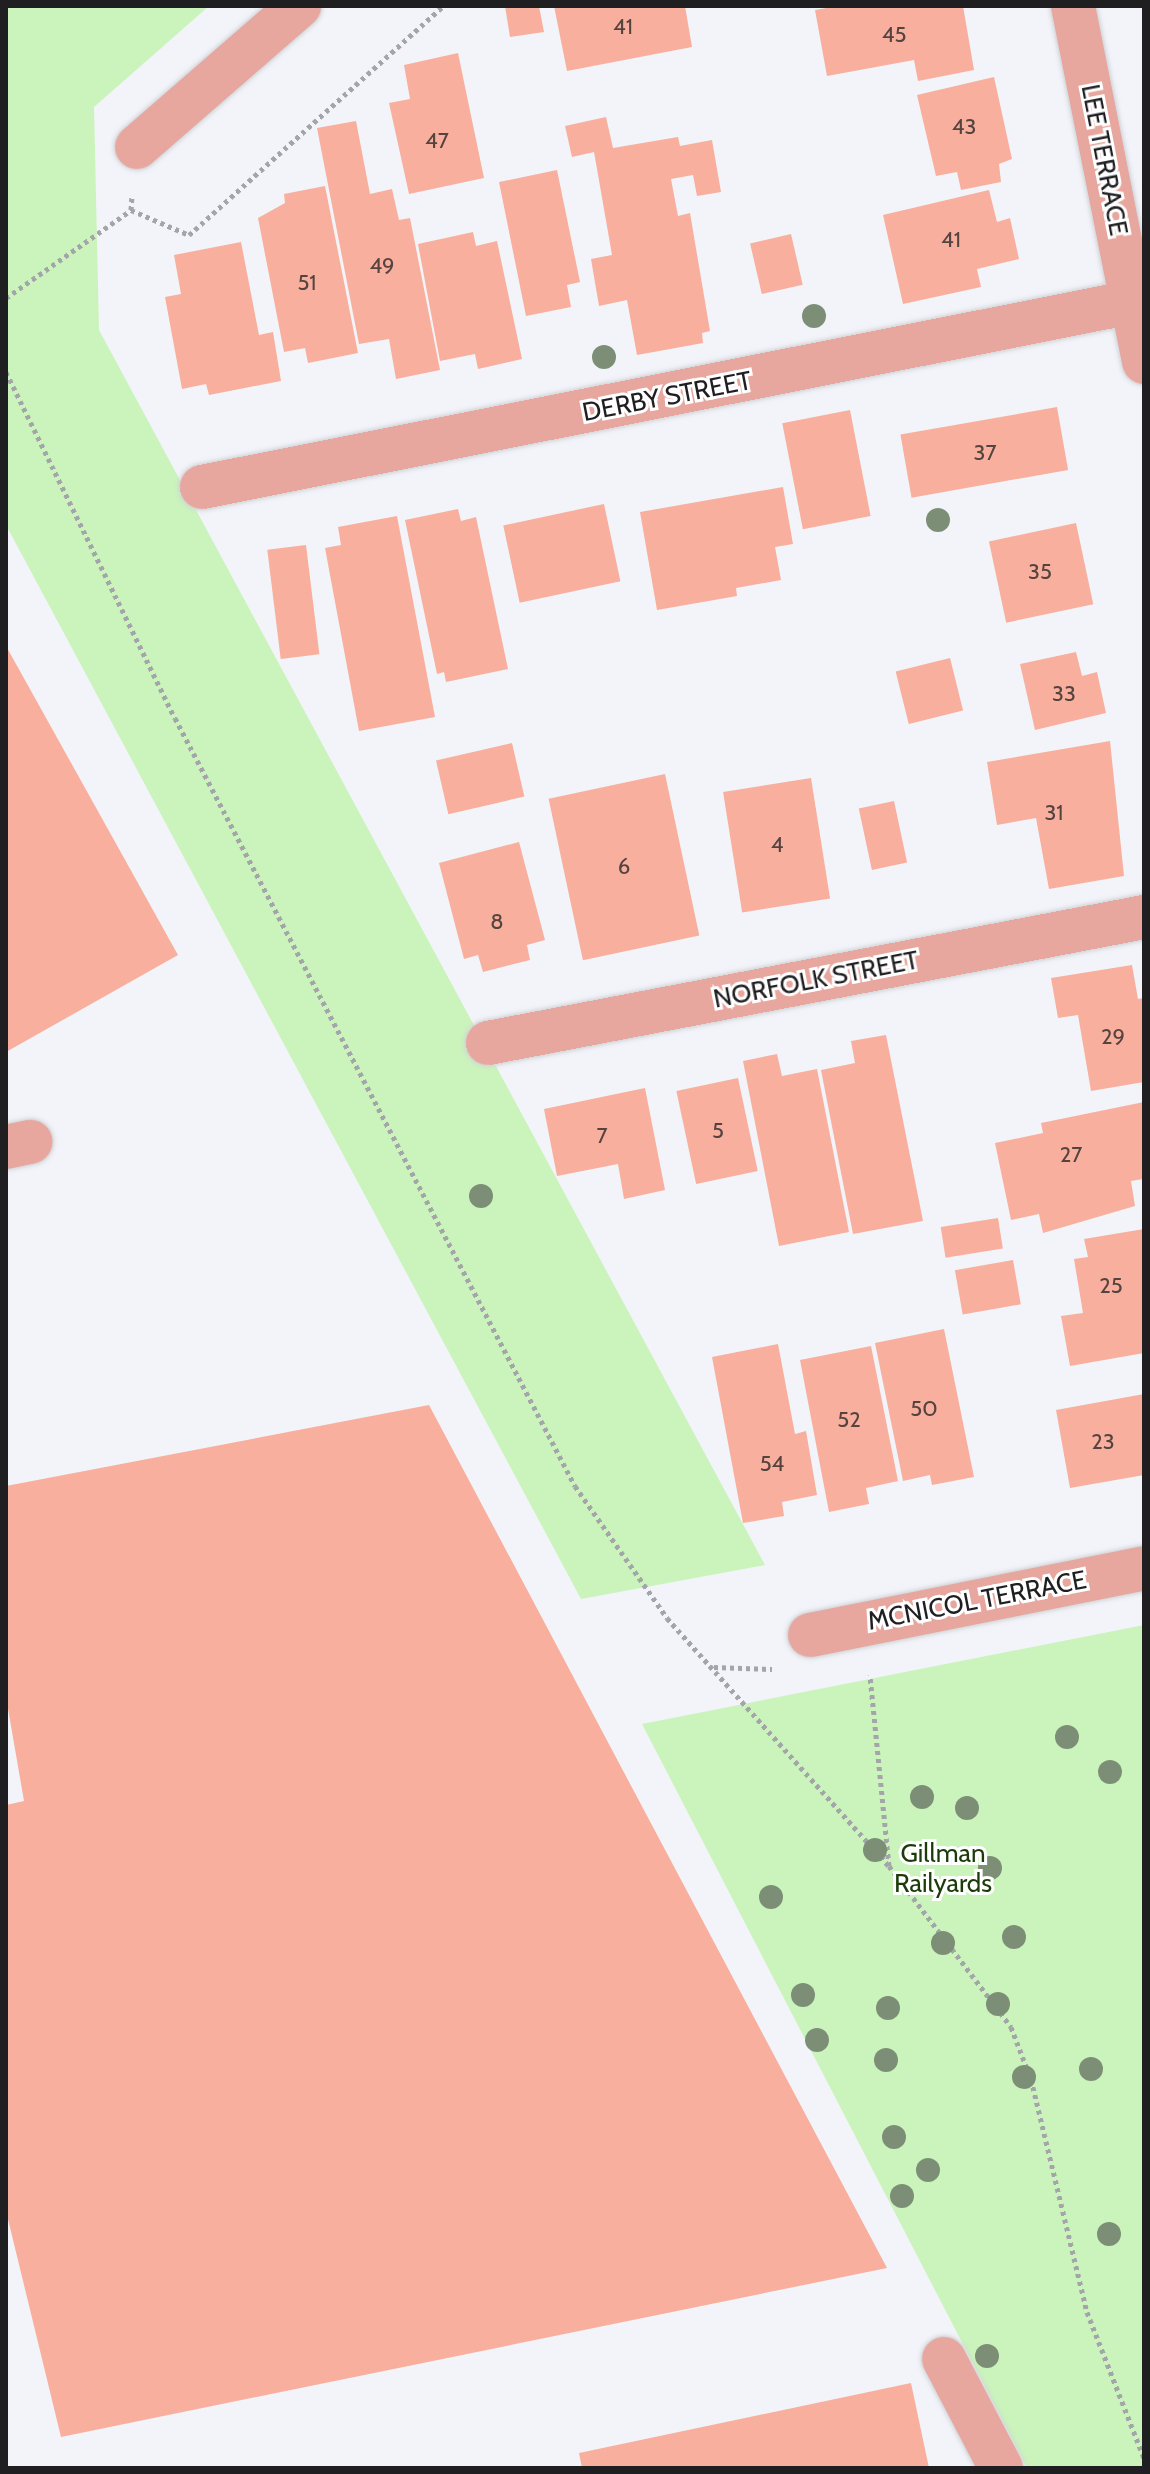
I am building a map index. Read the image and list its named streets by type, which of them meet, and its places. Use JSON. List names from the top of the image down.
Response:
{
  "streets": {
    "street": [
      "LEE TERRACE",
      "DERBY STREET",
      "NORFOLK STREET",
      "MCNICOL TERRACE"
    ]
  },
  "crossings": [
    ["LEE TERRACE", "DERBY STREET"]
  ],
  "parks": ["Gillman Railyards"],
  "house_numbers": [
    "41",
    "45",
    "43",
    "47",
    "41",
    "49",
    "51",
    "37",
    "35",
    "33",
    "31",
    "4",
    "6",
    "8",
    "29",
    "5",
    "7",
    "27",
    "25",
    "50",
    "52",
    "23",
    "54"
  ]
}
